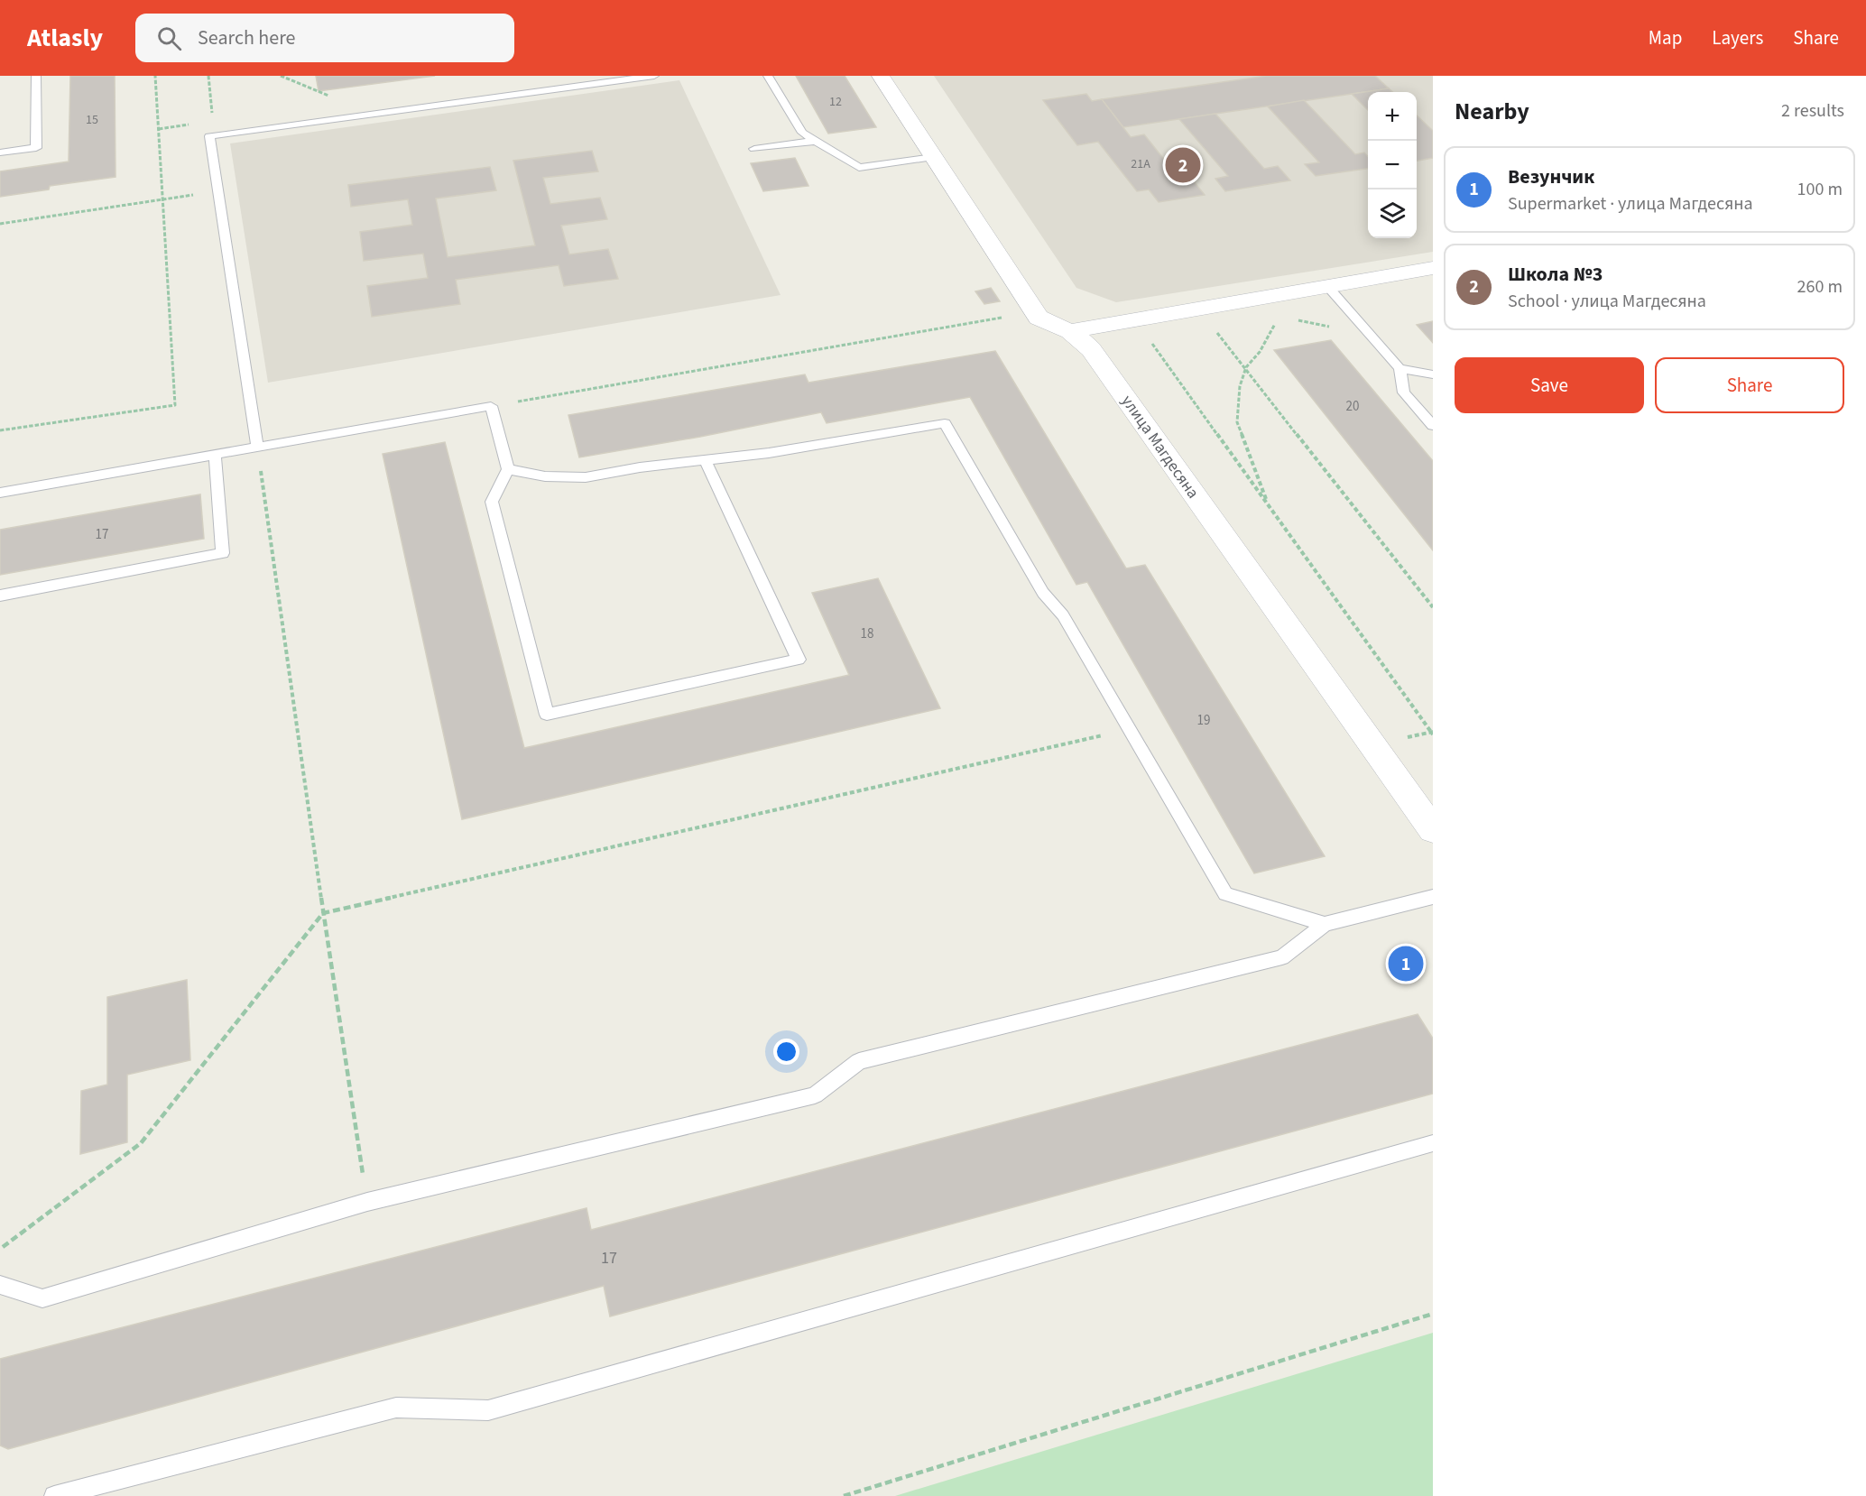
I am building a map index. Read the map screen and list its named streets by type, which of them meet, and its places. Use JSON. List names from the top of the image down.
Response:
{
  "streets": {
    "street": ["улица Магдесяна"]
  },
  "house_numbers": [
    "12",
    "15",
    "21А",
    "20",
    "17",
    "18",
    "19",
    "17"
  ],
  "page": {
    "header": "Atlasly",
    "search": "Search here",
    "nav": ["Map", "Layers", "Share"],
    "heading": ["Nearby", "2 results"],
    "map_buttons": ["+", "−"],
    "pins": ["2", "1"],
    "list": [
      {
        "mark": "1",
        "name": "Везунчик",
        "note": "Supermarket · улица Магдесяна",
        "value": "100 m"
      },
      {
        "mark": "2",
        "name": "Школа №3",
        "note": "School · улица Магдесяна",
        "value": "260 m"
      }
    ],
    "buttons": ["Save", "Share"]
  }
}
